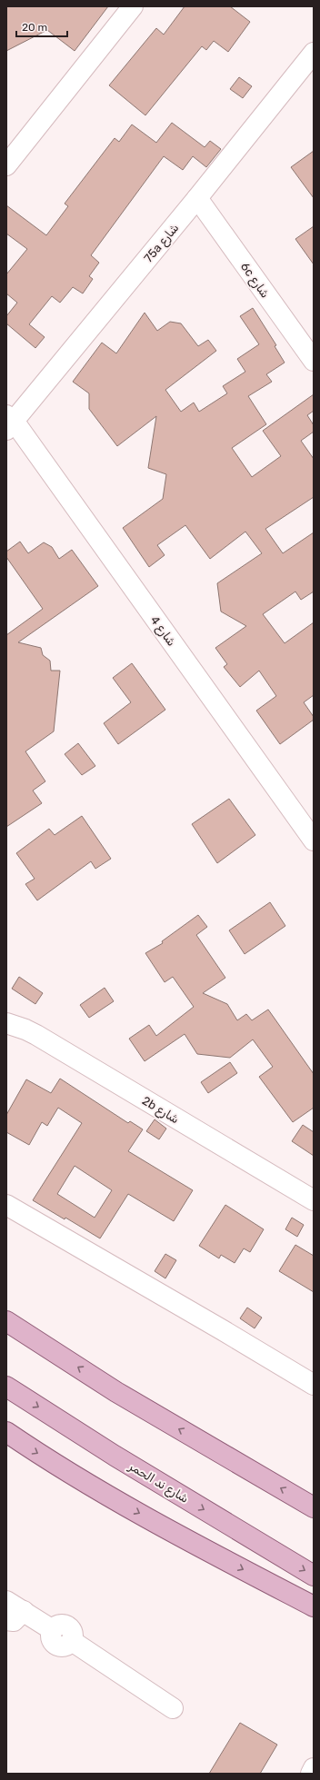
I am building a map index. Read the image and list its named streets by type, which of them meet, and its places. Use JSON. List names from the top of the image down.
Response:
{
  "streets": {
    "main road": ["شارع ند الحمر"],
    "street": [
      "75a شارع",
      "6c شارع",
      "شارع 4",
      "2b شارع"
    ]
  },
  "crossings": [
    ["75a شارع", "6c شارع"],
    ["75a شارع", "شارع 4"]
  ],
  "scale_bar": "20 m"
}
